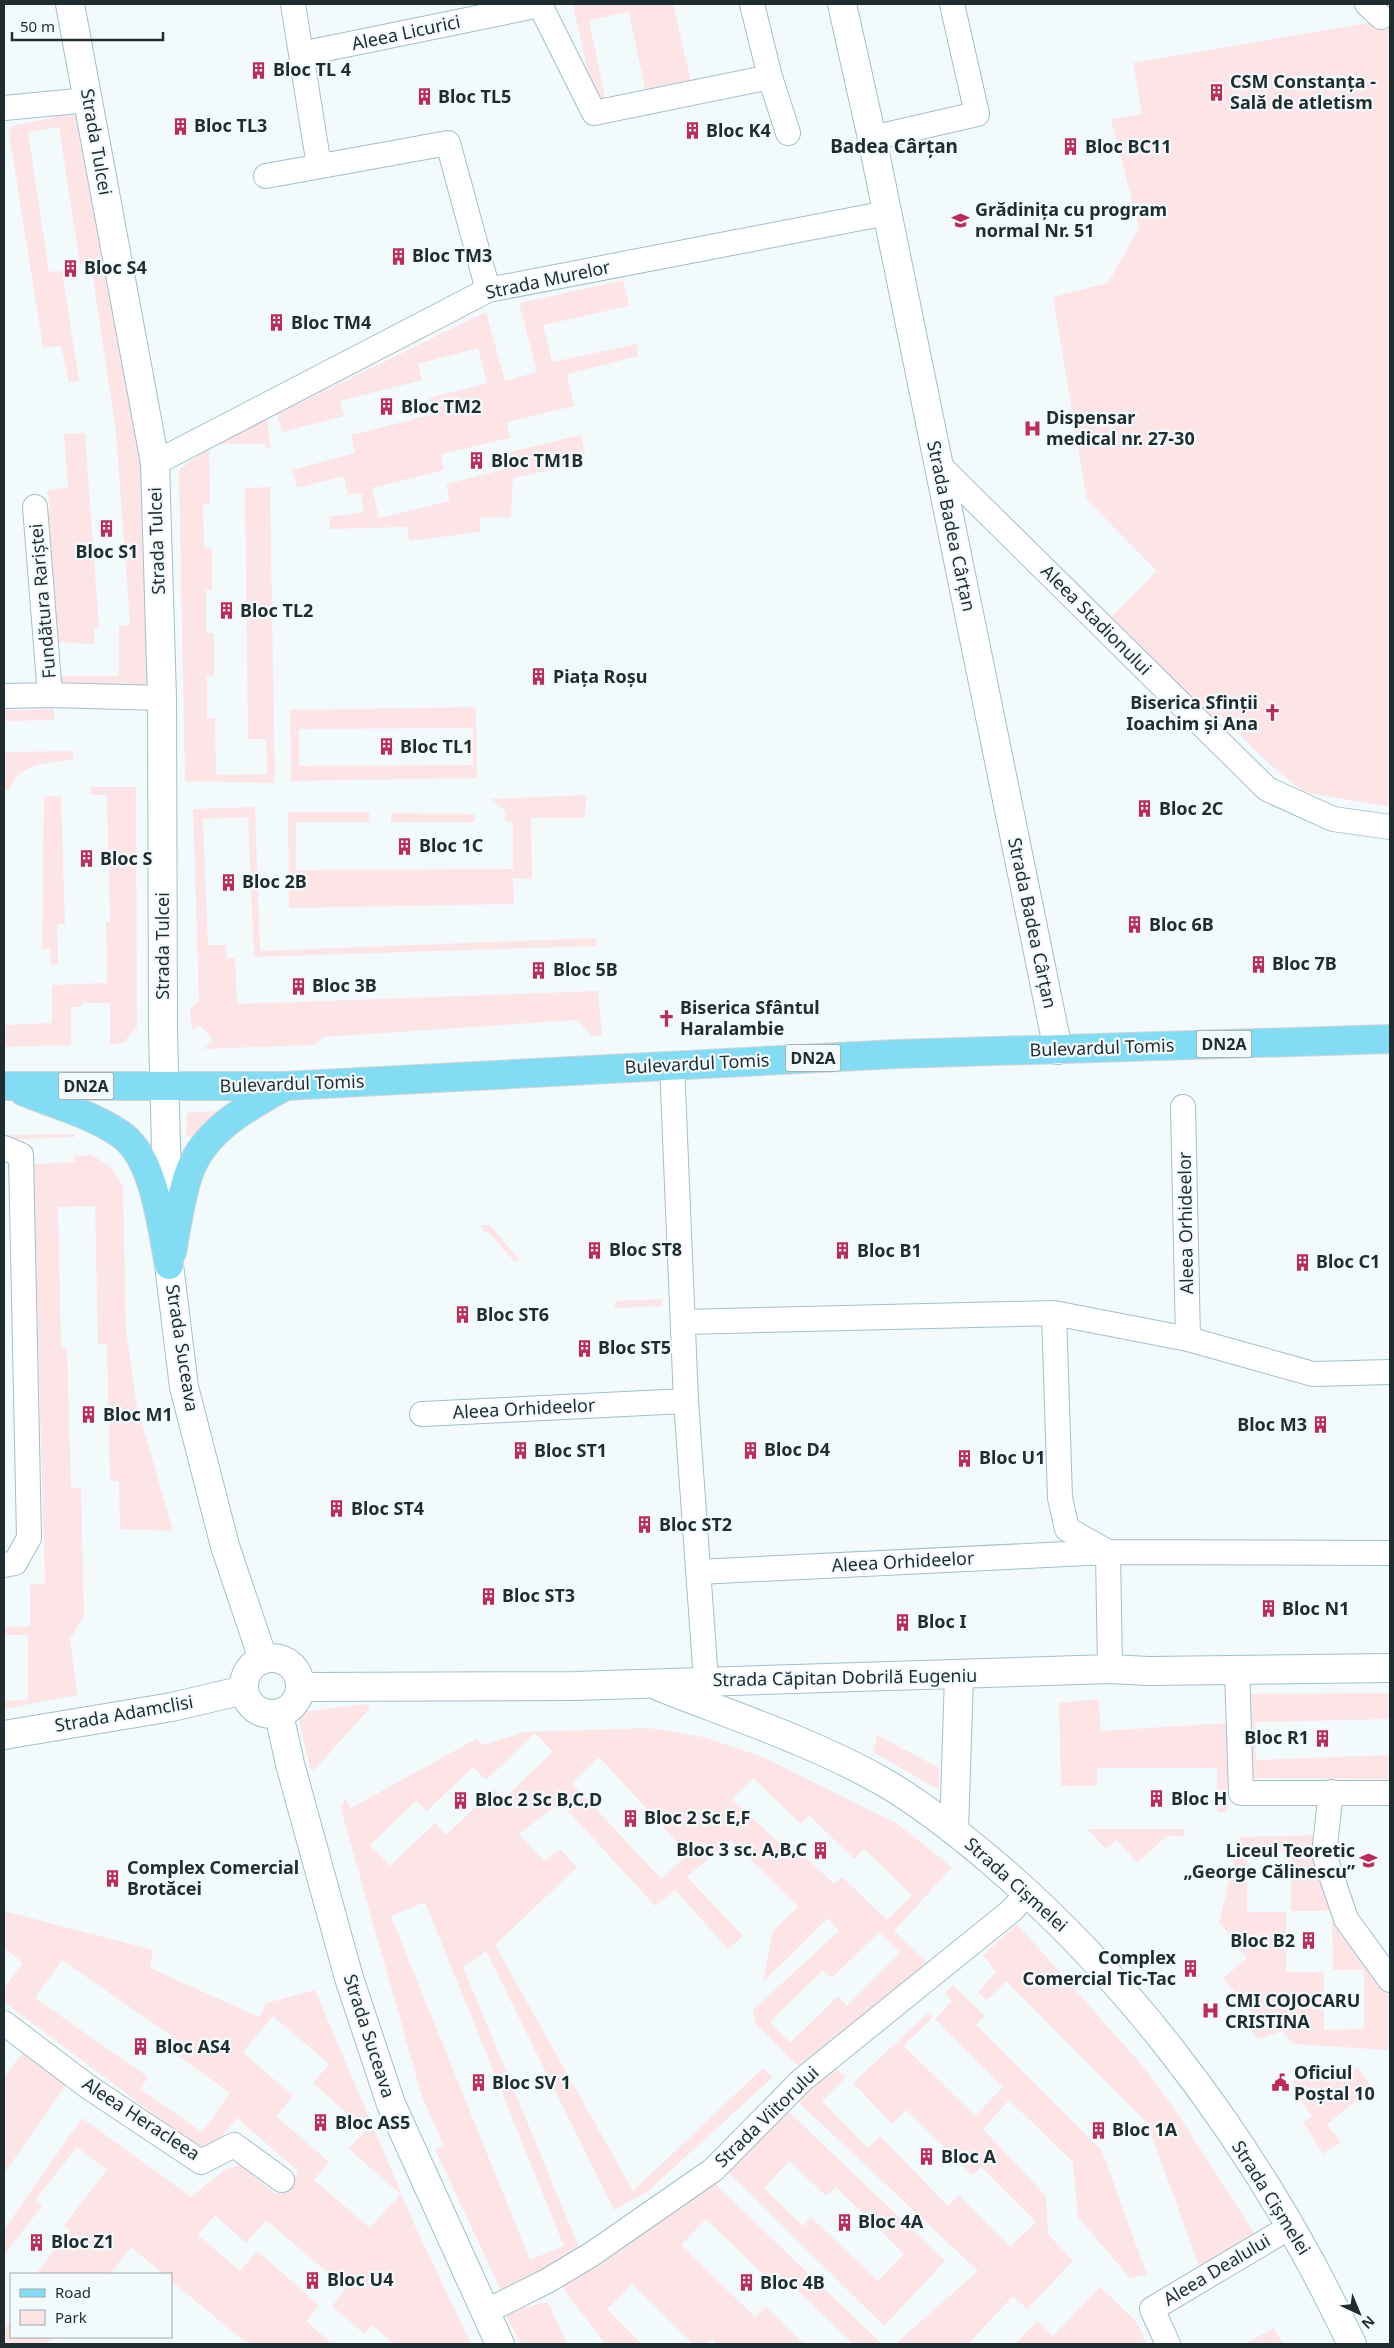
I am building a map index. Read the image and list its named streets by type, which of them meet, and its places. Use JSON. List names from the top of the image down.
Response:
{
  "streets": {
    "main road": ["DN2A", "Bulevardul Tomis"],
    "street": [
      "Aleea Licurici",
      "Strada Tulcei",
      "Strada Murelor",
      "Strada Badea Cârțan",
      "Fundătura Rariștei",
      "Aleea Stadionului",
      "Aleea Orhideelor",
      "Strada Suceava",
      "Strada Căpitan Dobrilă Eugeniu",
      "Strada Adamclisi",
      "Strada Cișmelei",
      "Strada Viitorului",
      "Aleea Heracleea",
      "Aleea Dealului"
    ]
  },
  "crossings": [
    ["Strada Tulcei", "Strada Murelor"],
    ["Strada Tulcei", "Bulevardul Tomis"],
    ["Strada Tulcei", "Strada Suceava"],
    ["Strada Murelor", "Strada Badea Cârțan"],
    ["Strada Badea Cârțan", "Aleea Stadionului"],
    ["Strada Badea Cârțan", "Bulevardul Tomis"],
    ["Bulevardul Tomis", "Strada Suceava"],
    ["Strada Suceava", "Strada Căpitan Dobrilă Eugeniu"],
    ["Strada Suceava", "Strada Adamclisi"],
    ["Strada Suceava", "Strada Viitorului"],
    ["Strada Căpitan Dobrilă Eugeniu", "Strada Adamclisi"],
    ["Strada Căpitan Dobrilă Eugeniu", "Strada Cișmelei"],
    ["Strada Cișmelei", "Strada Viitorului"],
    ["Strada Cișmelei", "Aleea Dealului"]
  ],
  "districts": ["Badea Cârțan"],
  "places": {
    "building": [
      "Bloc TL 4",
      "CSM Constanța - Sală de atletism",
      "Bloc TL5",
      "Bloc TL3",
      "Bloc K4",
      "Bloc BC11",
      "Bloc TM3",
      "Bloc S4",
      "Bloc TM4",
      "Bloc TM2",
      "Bloc TM1B",
      "Bloc S1",
      "Bloc TL2",
      "Piața Roșu",
      "Bloc TL1",
      "Bloc 2C",
      "Bloc 1C",
      "Bloc S",
      "Bloc 2B",
      "Bloc 6B",
      "Bloc 7B",
      "Bloc 5B",
      "Bloc 3B",
      "Bloc ST8",
      "Bloc B1",
      "Bloc C1",
      "Bloc ST6",
      "Bloc ST5",
      "Bloc M1",
      "Bloc M3",
      "Bloc D4",
      "Bloc ST1",
      "Bloc U1",
      "Bloc ST4",
      "Bloc ST2",
      "Bloc ST3",
      "Bloc N1",
      "Bloc I",
      "Bloc R1",
      "Bloc H",
      "Bloc 2 Sc B,C,D",
      "Bloc 2 Sc E,F",
      "Bloc 3 sc. A,B,C",
      "Complex Comercial Brotăcei",
      "Bloc B2",
      "Complex Comercial Tic-Tac",
      "Bloc AS4",
      "Bloc SV 1",
      "Bloc AS5",
      "Bloc 1A",
      "Bloc A",
      "Bloc 4A",
      "Bloc Z1",
      "Bloc U4",
      "Bloc 4B"
    ],
    "school or university": ["Grădinița cu program normal Nr. 51", "Liceul Teoretic „George Călinescu”"],
    "hospital": ["Dispensar medical nr. 27-30", "CMI COJOCARU CRISTINA"],
    "church": ["Biserica Sfinții Ioachim și Ana", "Biserica Sfântul Haralambie"],
    "public building": ["Oficiul Poștal 10"]
  },
  "legend": ["Road", "Park"],
  "scale_bar": "50 m",
  "north": "bottom right"
}
